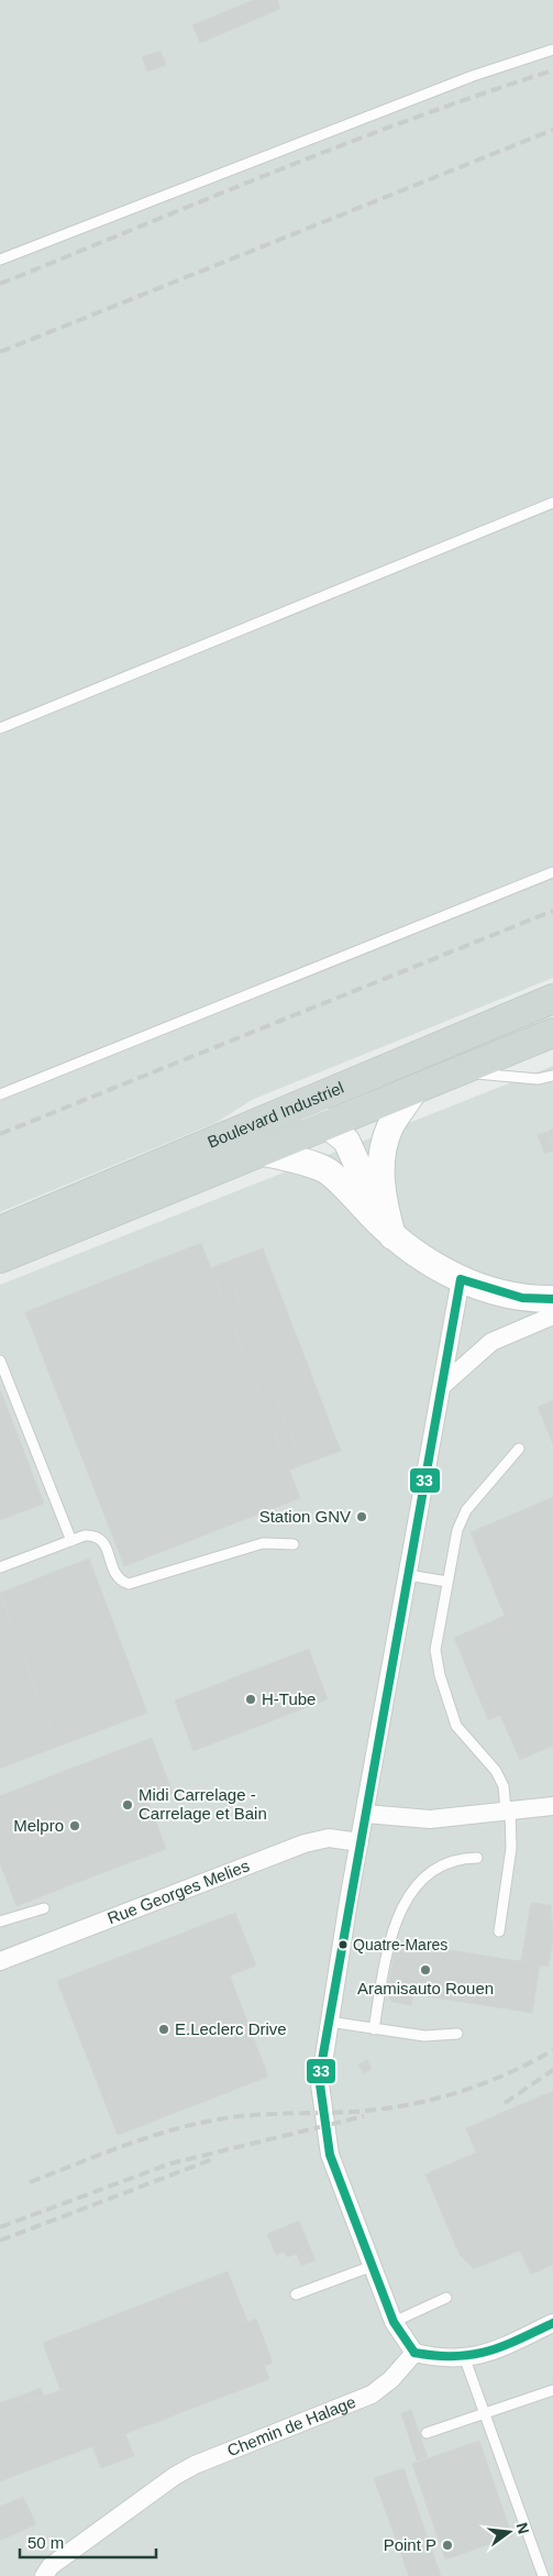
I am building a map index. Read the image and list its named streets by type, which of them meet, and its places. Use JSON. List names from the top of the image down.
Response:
{
  "streets": {
    "main road": ["Boulevard Industriel"],
    "street": ["Rue Georges Melies", "Chemin de Halage"]
  },
  "places": [
    "Station GNV",
    "H-Tube",
    "Midi Carrelage - Carrelage et Bain",
    "Melpro",
    "Quatre-Mares",
    "Aramisauto Rouen",
    "E.Leclerc Drive",
    "Point P"
  ],
  "lines": ["transit line 33"],
  "scale_bar": "50 m",
  "north": "right"
}
